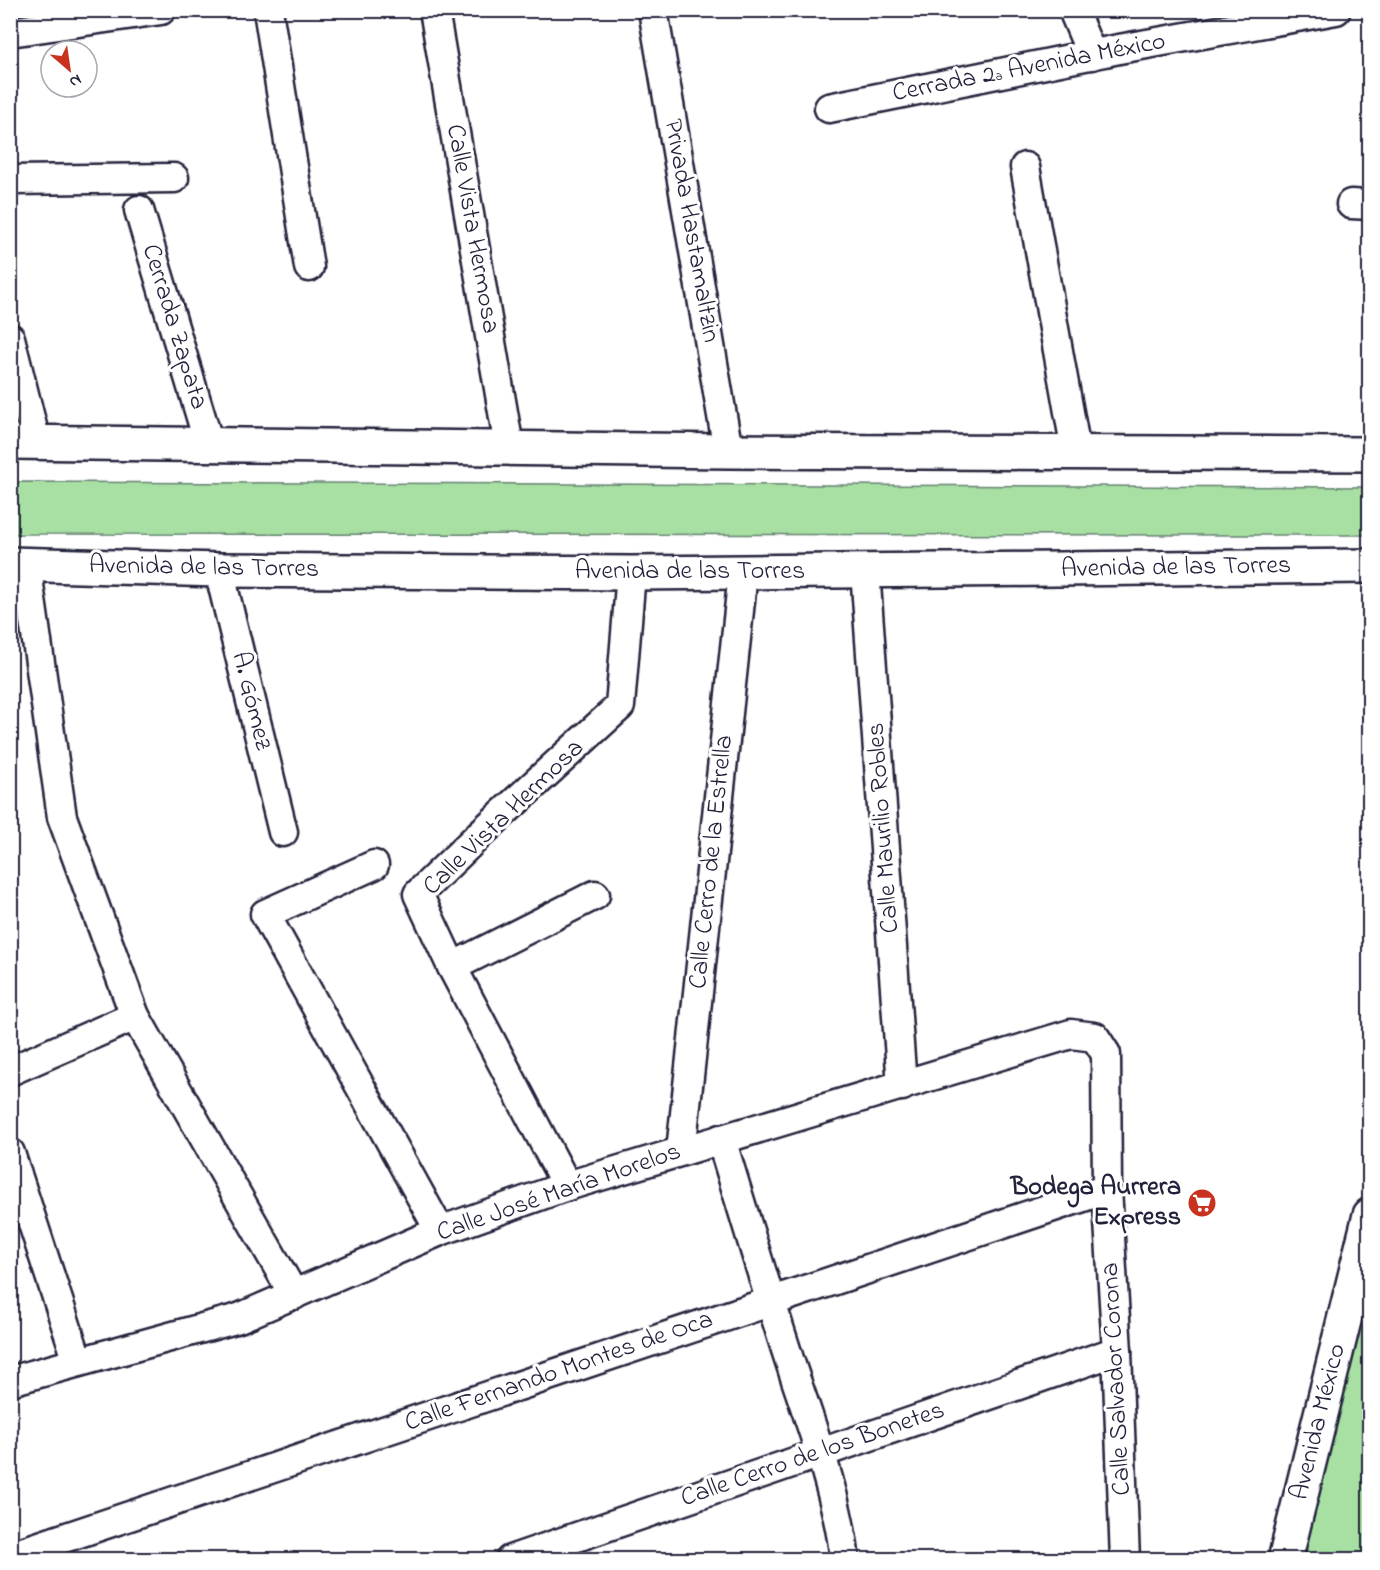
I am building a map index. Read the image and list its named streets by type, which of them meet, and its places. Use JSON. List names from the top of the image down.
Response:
{
  "streets": {
    "main road": ["Avenida de las Torres", "Avenida México"],
    "street": [
      "Cerrada 2ª Avenida México",
      "Calle Vista Hermosa",
      "Privada Hastamaltzin",
      "Cerrada Zapata",
      "A. Gómez",
      "Calle Maurilio Robles",
      "Calle Cerro de la Estrella",
      "Calle José María Morelos",
      "Calle Fernando Montes de Oca",
      "Calle Salvador Corona",
      "Calle Cerro de los Bonetes"
    ]
  },
  "crossings": [
    ["Calle Vista Hermosa", "Avenida de las Torres"],
    ["Calle Vista Hermosa", "Calle José María Morelos"],
    ["Avenida de las Torres", "A. Gómez"],
    ["Avenida de las Torres", "Calle Maurilio Robles"],
    ["Avenida de las Torres", "Calle Cerro de la Estrella"],
    ["Calle Maurilio Robles", "Calle José María Morelos"],
    ["Calle Cerro de la Estrella", "Calle José María Morelos"],
    ["Calle José María Morelos", "Calle Salvador Corona"],
    ["Calle Fernando Montes de Oca", "Calle Salvador Corona"],
    ["Calle Salvador Corona", "Calle Cerro de los Bonetes"]
  ],
  "places": {
    "supermarket": ["Bodega Aurrera Express"]
  },
  "north": "bottom right"
}
